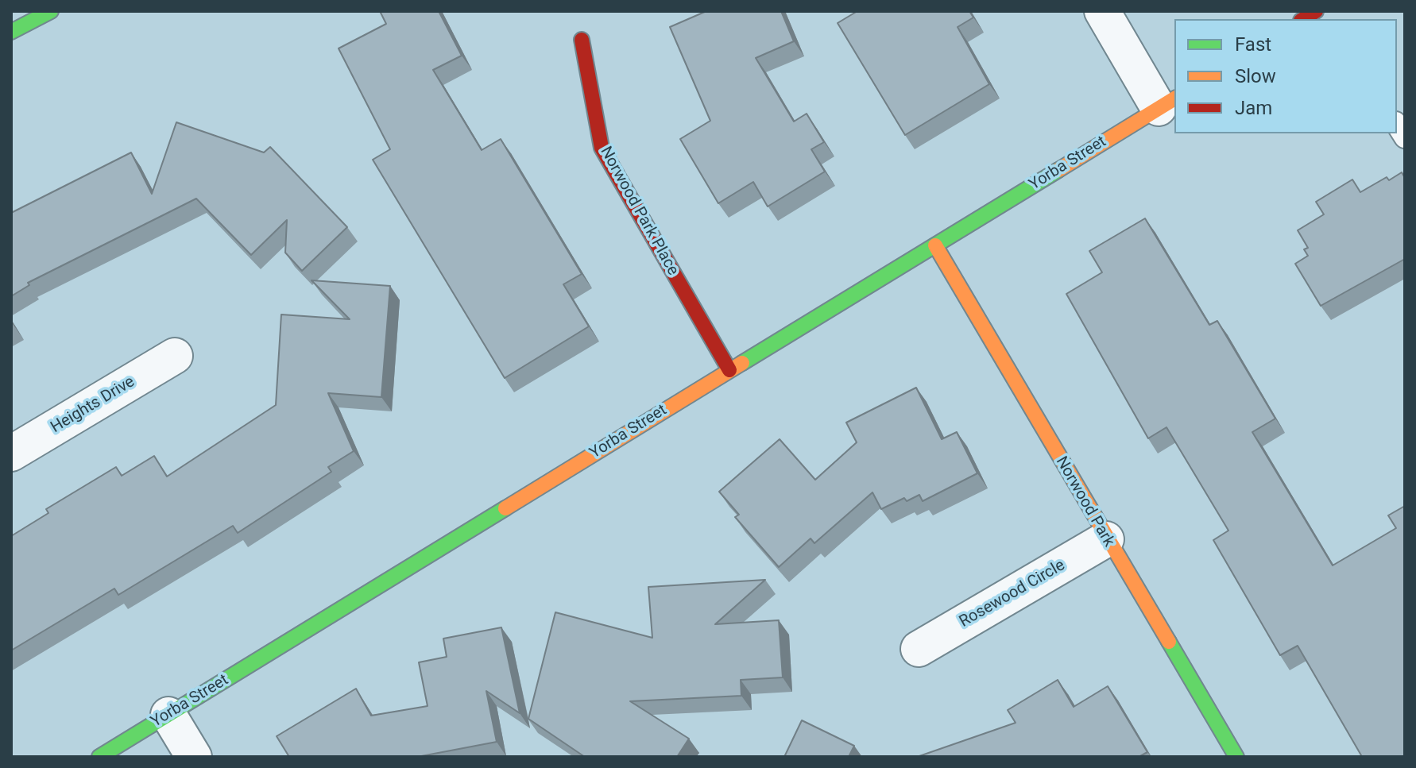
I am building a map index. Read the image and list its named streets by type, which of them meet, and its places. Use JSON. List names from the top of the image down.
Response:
{
  "streets": {
    "main road": ["Yorba Street", "Norwood Park Place", "Norwood Park"],
    "street": ["Heights Drive", "Rosewood Circle"]
  },
  "crossings": [
    ["Yorba Street", "Norwood Park Place"],
    ["Yorba Street", "Norwood Park"],
    ["Norwood Park", "Rosewood Circle"]
  ],
  "legend": ["Fast", "Slow", "Jam"]
}
